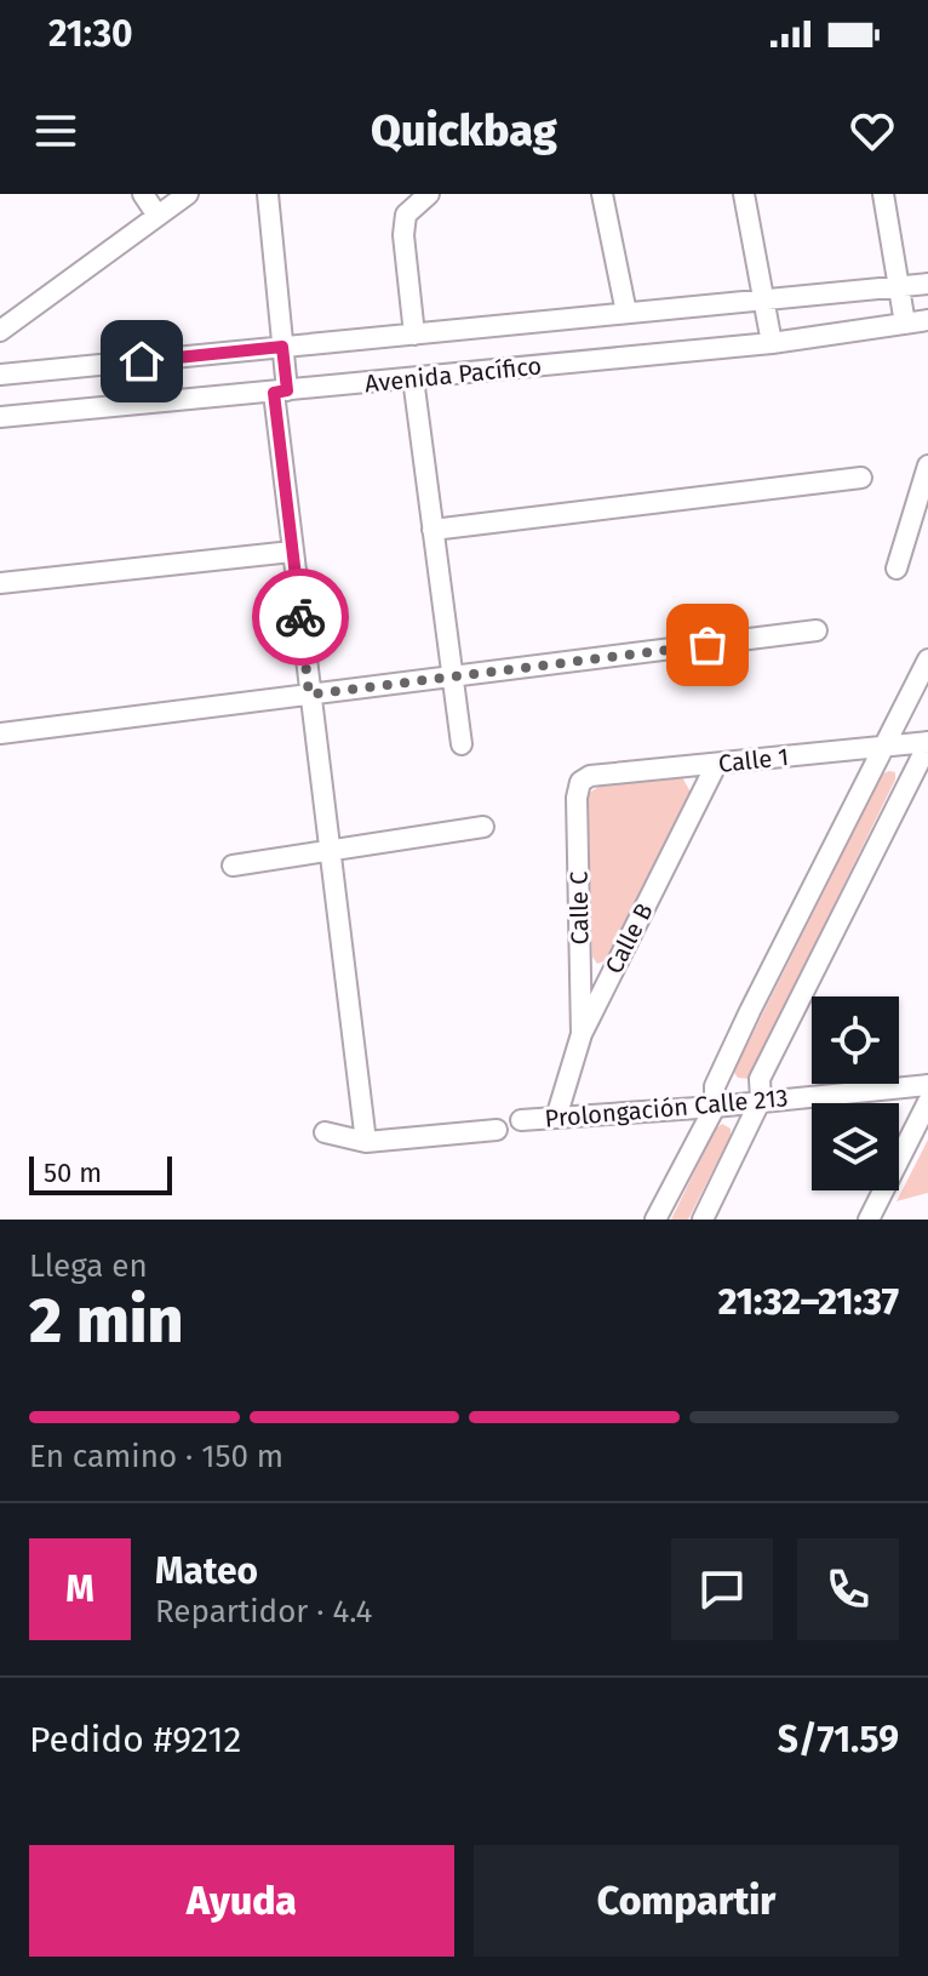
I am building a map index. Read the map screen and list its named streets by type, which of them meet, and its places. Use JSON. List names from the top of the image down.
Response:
{
  "streets": {
    "street": [
      "Avenida Pacífico",
      "Calle 1",
      "Calle C",
      "Calle B",
      "Prolongación Calle 213"
    ]
  },
  "crossings": [
    ["Calle 1", "Calle C"],
    ["Calle 1", "Calle B"],
    ["Calle C", "Calle B"],
    ["Calle B", "Prolongación Calle 213"]
  ],
  "scale_bar": "50 m",
  "page": {
    "status": "21:30",
    "header": "Quickbag",
    "scale": "50 m",
    "heading": ["2 min", "Llega en", "21:32–21:37"],
    "panel": [
      "Mateo",
      "Repartidor · 4.4",
      "Pedido #9212",
      "S/71.59"
    ],
    "bar": "En camino · 150 m",
    "round": "M",
    "buttons": ["Ayuda", "Compartir"]
  }
}
